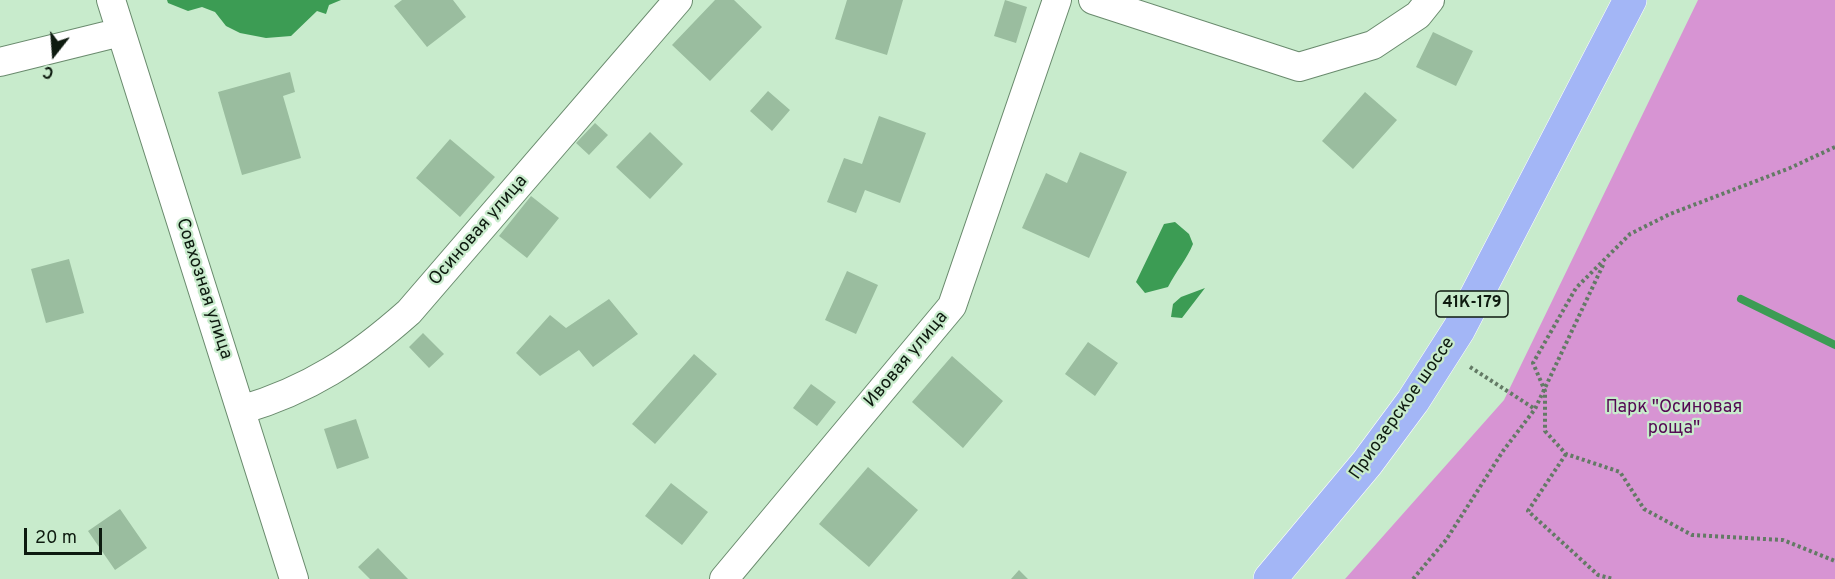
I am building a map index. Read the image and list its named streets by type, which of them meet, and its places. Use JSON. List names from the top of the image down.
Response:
{
  "streets": {
    "main road": ["41К-179", "Приозерское шоссе"],
    "street": ["Осиновая улица", "Совхозная улица", "Ивовая улица"]
  },
  "crossings": [
    ["Осиновая улица", "Совхозная улица"]
  ],
  "parks": ["Парк \"Осиновая роща\""],
  "scale_bar": "20 m",
  "north": "bottom"
}
